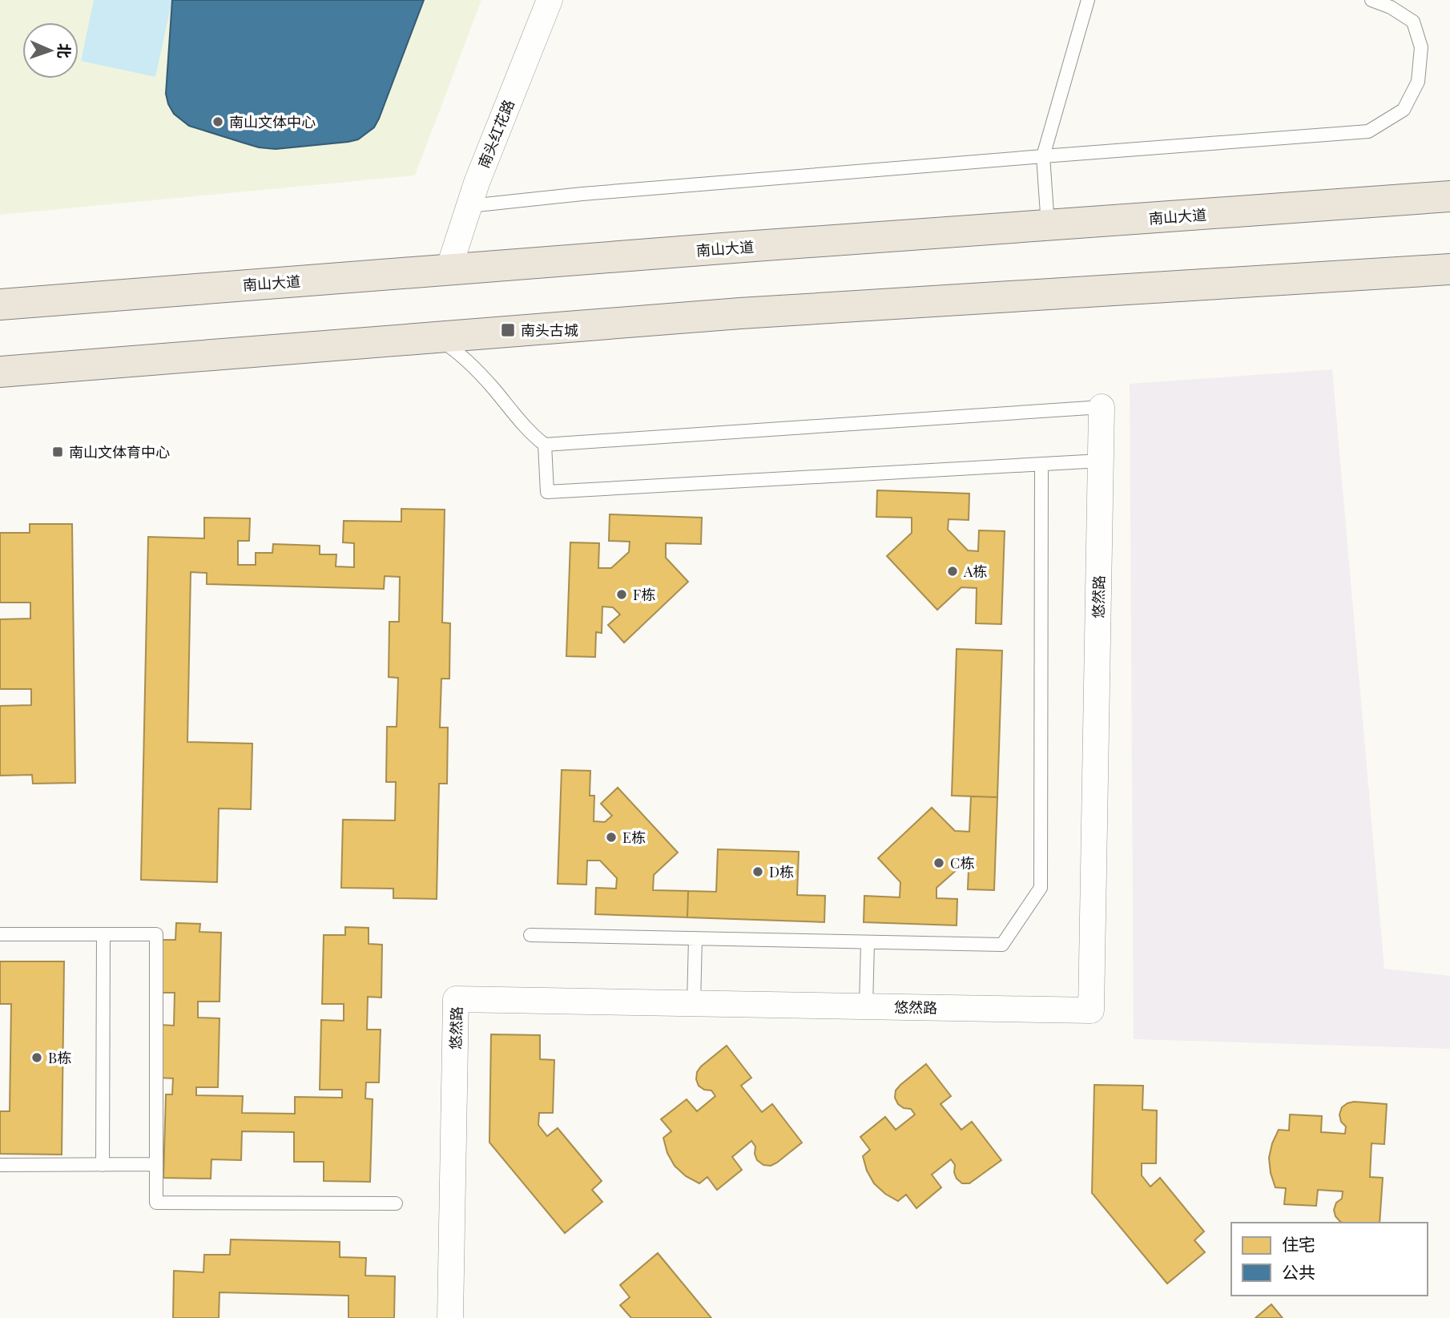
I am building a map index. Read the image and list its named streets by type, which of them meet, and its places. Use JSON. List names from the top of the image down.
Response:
{
  "streets": {
    "main road": ["南山大道"],
    "street": ["南头红花路", "悠然路"]
  },
  "crossings": [
    ["南头红花路", "南山大道"]
  ],
  "places": {
    "other": [
      "南山文体中心",
      "A栋",
      "F栋",
      "E栋",
      "C栋",
      "D栋",
      "B栋"
    ],
    "transit": ["南头古城", "南山文体育中心"]
  },
  "legend": ["住宅", "公共"],
  "north": "right"
}
